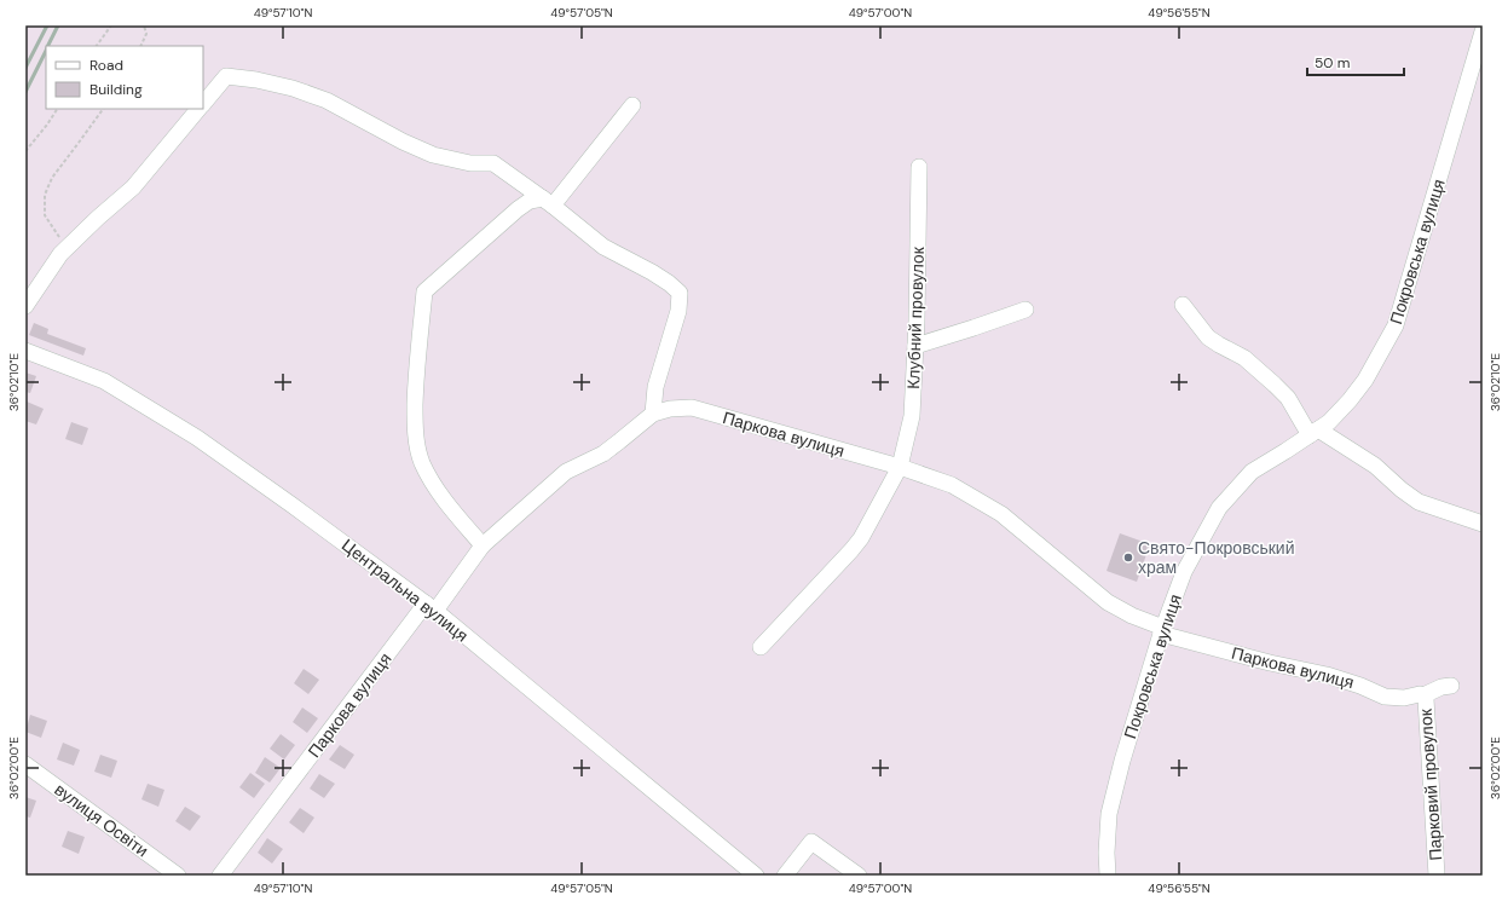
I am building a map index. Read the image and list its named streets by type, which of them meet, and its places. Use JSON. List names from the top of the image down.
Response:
{
  "streets": {
    "street": [
      "Покровська вулиця",
      "Клубний провулок",
      "Паркова вулиця",
      "Центральна вулиця",
      "Парковий провулок",
      "вулиця Освіти"
    ]
  },
  "crossings": [
    ["Покровська вулиця", "Паркова вулиця"],
    ["Клубний провулок", "Паркова вулиця"],
    ["Паркова вулиця", "Центральна вулиця"],
    ["Паркова вулиця", "Парковий провулок"]
  ],
  "places": ["Свято-Покровський храм"],
  "legend": ["Road", "Building"],
  "scale_bar": "50 m",
  "coordinates": [
    "49°57'10\"N",
    "49°57'05\"N",
    "49°57'00\"N",
    "49°56'55\"N",
    "36°02'10\"E",
    "36°02'00\"E"
  ]
}
